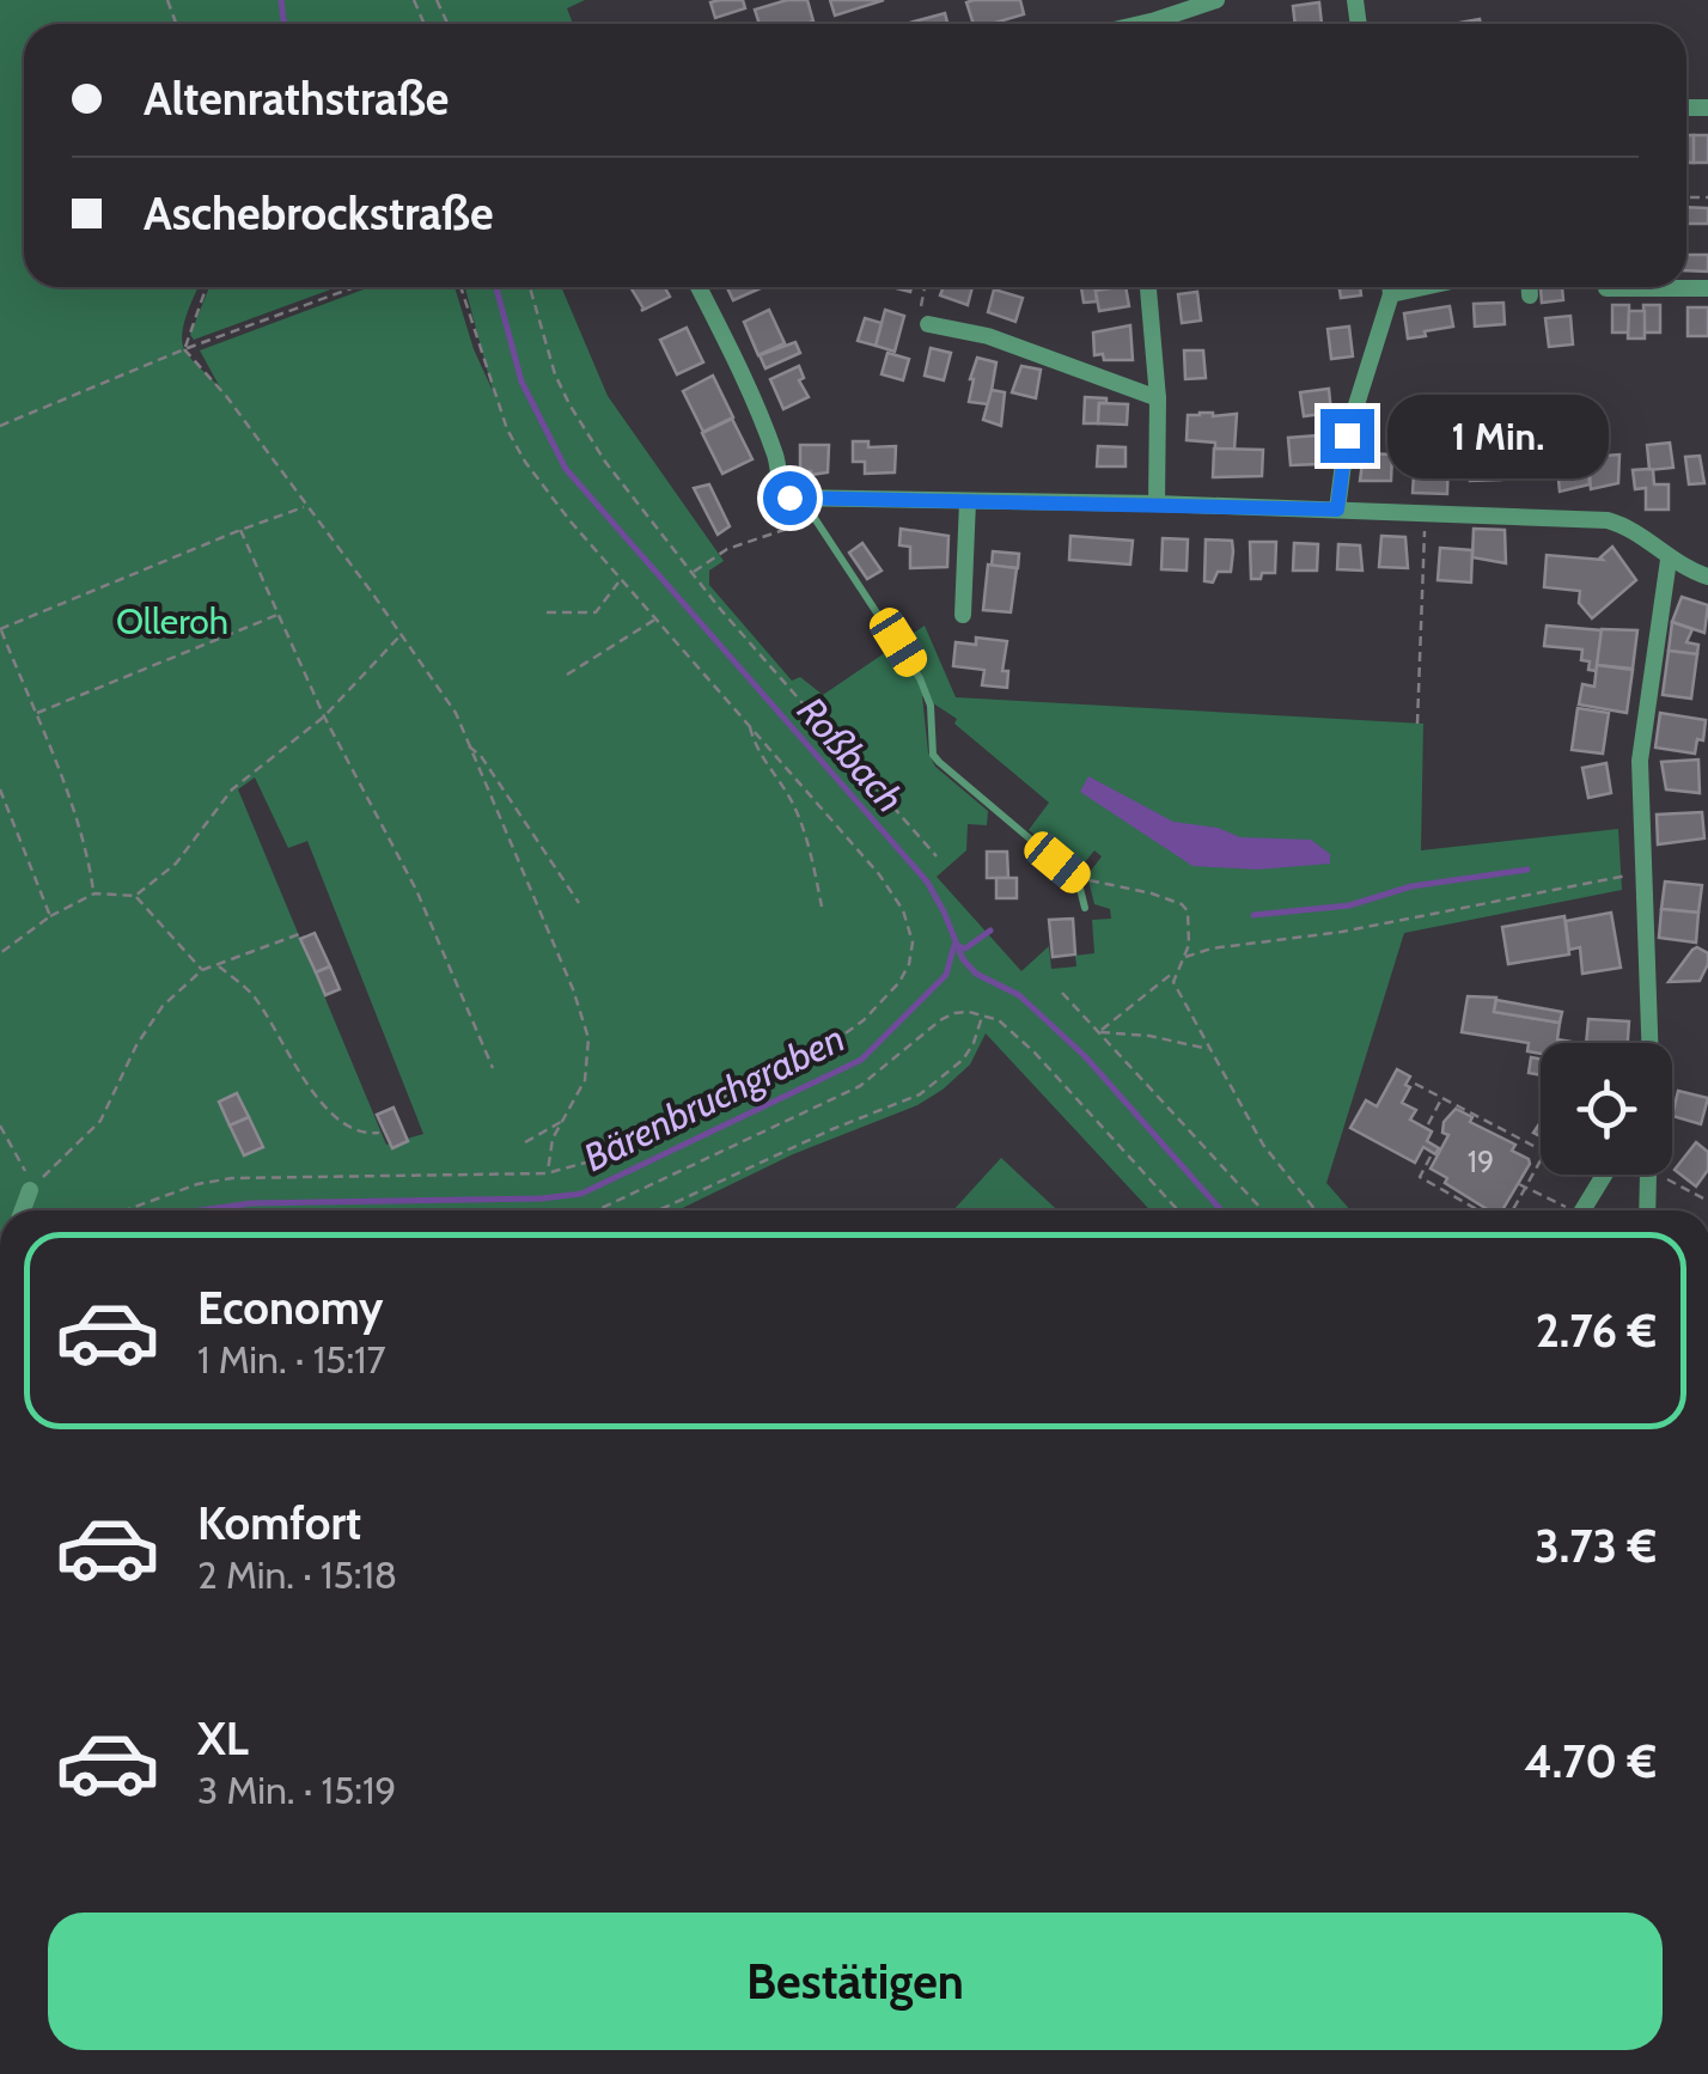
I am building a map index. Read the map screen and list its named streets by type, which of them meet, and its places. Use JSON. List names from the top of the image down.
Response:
{
  "water": ["Roßbach", "Bärenbruchgraben"],
  "parks": ["Olleroh"],
  "house_numbers": ["19"],
  "page": {
    "banner": ["Altenrathstraße", "Aschebrockstraße"],
    "bubble": "1 Min.",
    "list": [
      {
        "name": "Economy",
        "note": "1 Min. · 15:17",
        "value": "2.76 €"
      },
      {
        "name": "Komfort",
        "note": "2 Min. · 15:18",
        "value": "3.73 €"
      },
      {
        "name": "XL",
        "note": "3 Min. · 15:19",
        "value": "4.70 €"
      }
    ],
    "buttons": "Bestätigen"
  }
}
